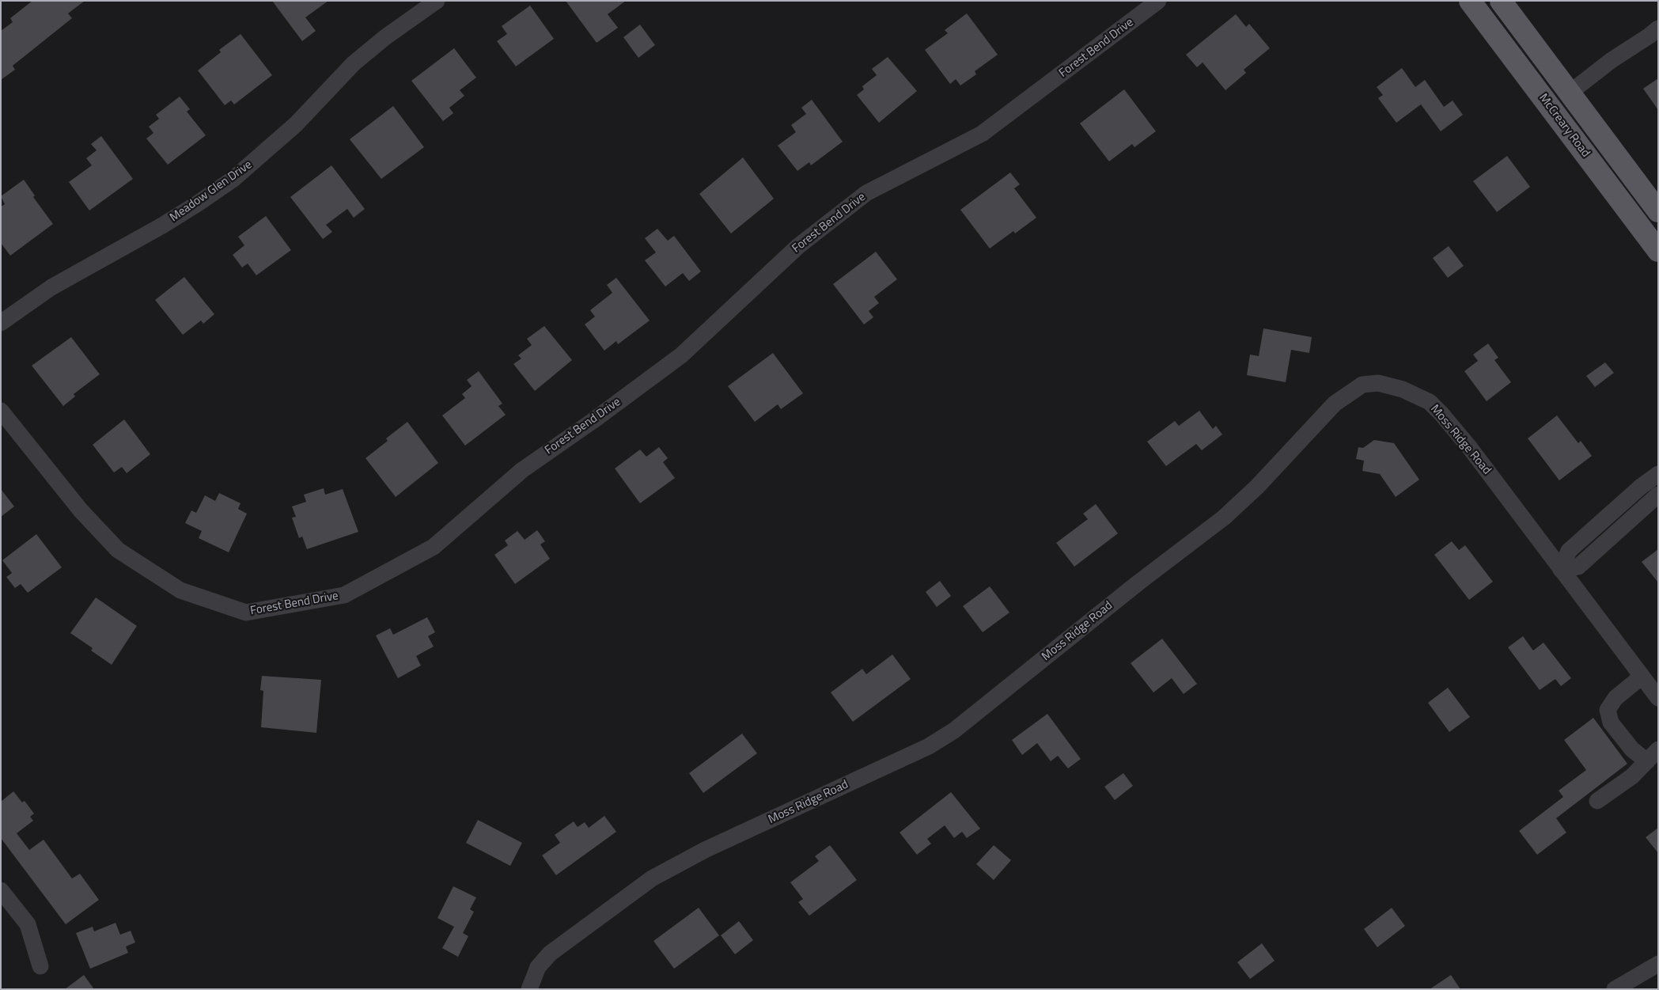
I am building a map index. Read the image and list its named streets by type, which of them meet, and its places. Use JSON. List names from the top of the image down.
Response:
{
  "streets": {
    "main road": ["McCreary Road"],
    "street": ["Forest Bend Drive", "Meadow Glen Drive", "Moss Ridge Road"]
  }
}
